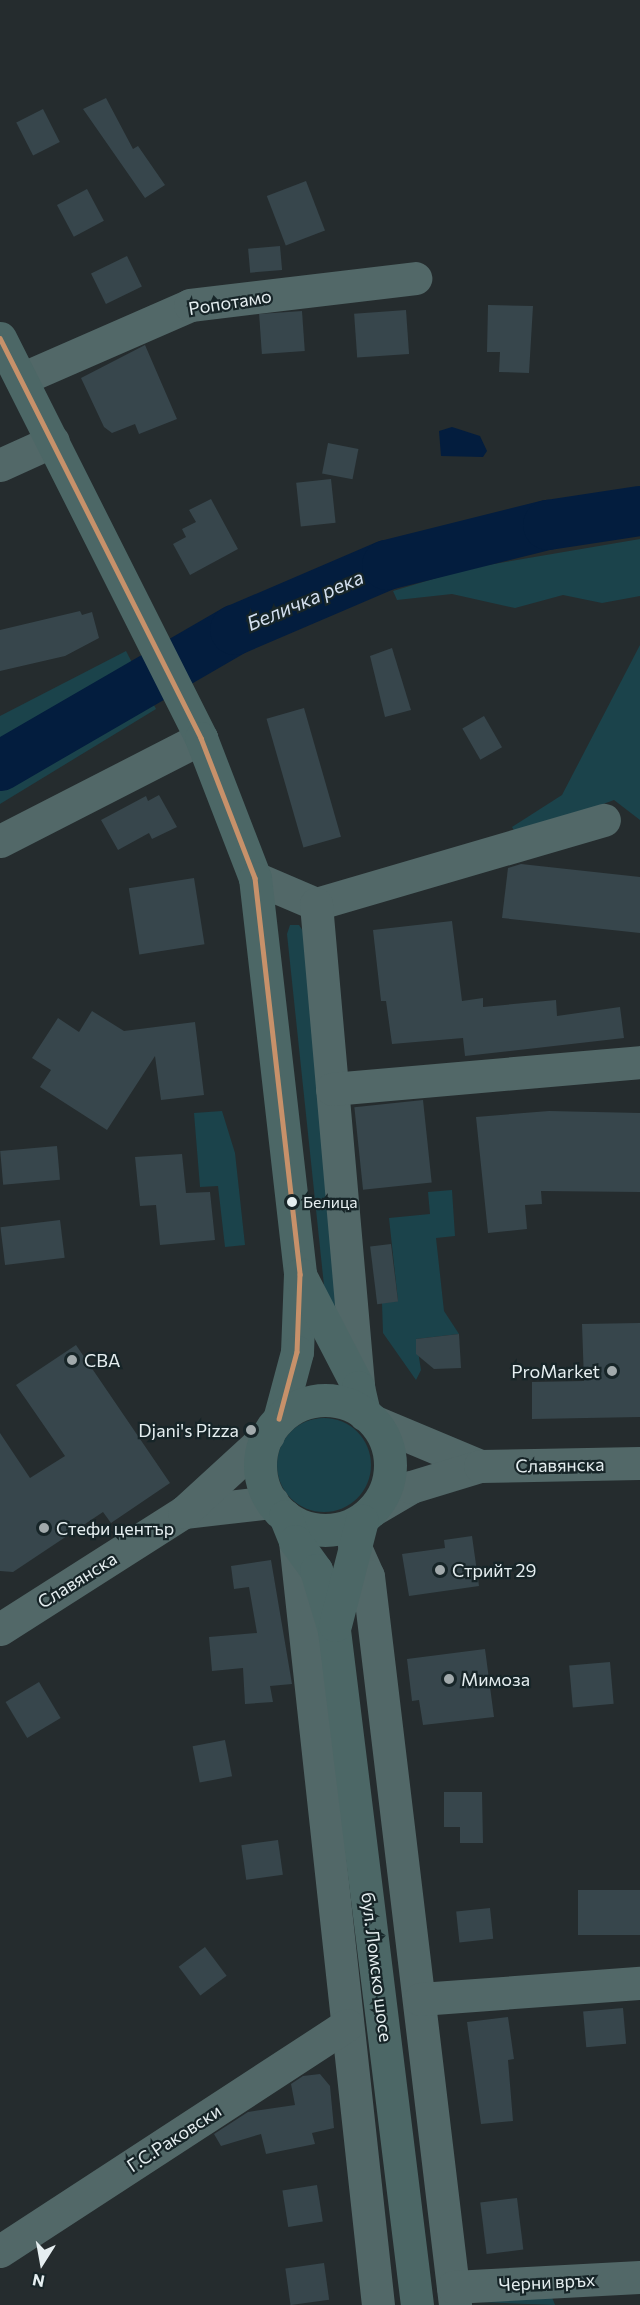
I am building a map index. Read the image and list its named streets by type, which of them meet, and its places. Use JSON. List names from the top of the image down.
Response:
{
  "streets": {
    "main road": ["бул. Ломско шосе"],
    "street": [
      "Ропотамо",
      "Славянска",
      "Г.С.Раковски",
      "Черни връх"
    ]
  },
  "crossings": [
    ["Славянска", "бул. Ломско шосе"]
  ],
  "water": ["Беличка река"],
  "places": [
    "Белица",
    "CBA",
    "ProMarket",
    "Djani's Pizza",
    "Стефи център",
    "Стрийт 29",
    "Мимоза"
  ],
  "north": "bottom"
}
